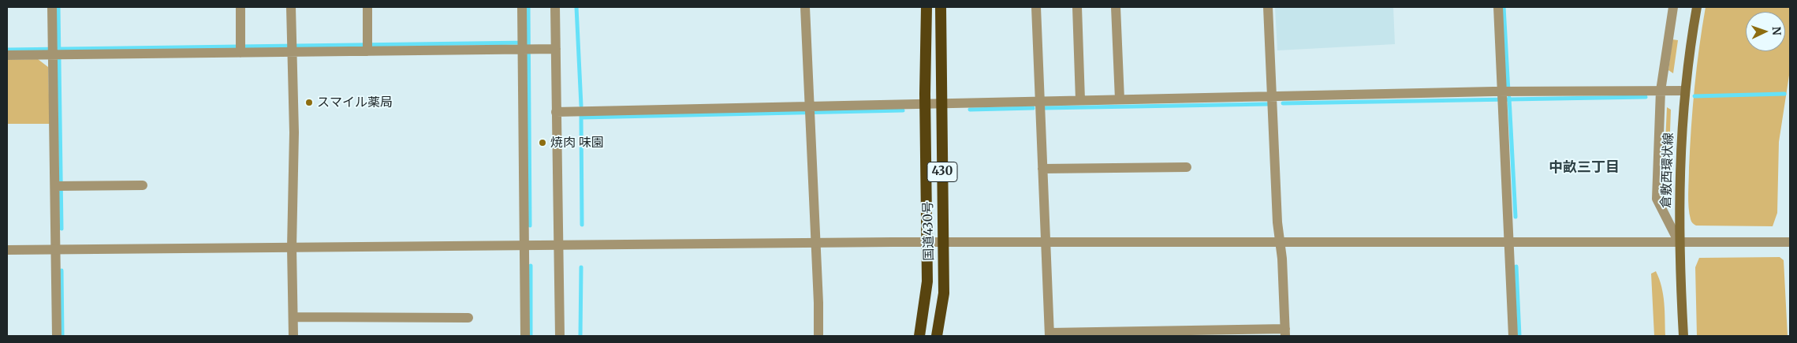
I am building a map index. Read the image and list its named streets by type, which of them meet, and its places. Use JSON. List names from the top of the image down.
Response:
{
  "streets": {
    "highway": ["430", "国道430号"],
    "main road": ["倉敷西環状線"]
  },
  "districts": ["中畝三丁目"],
  "places": ["スマイル薬局", "焼肉 味園"],
  "north": "right"
}
